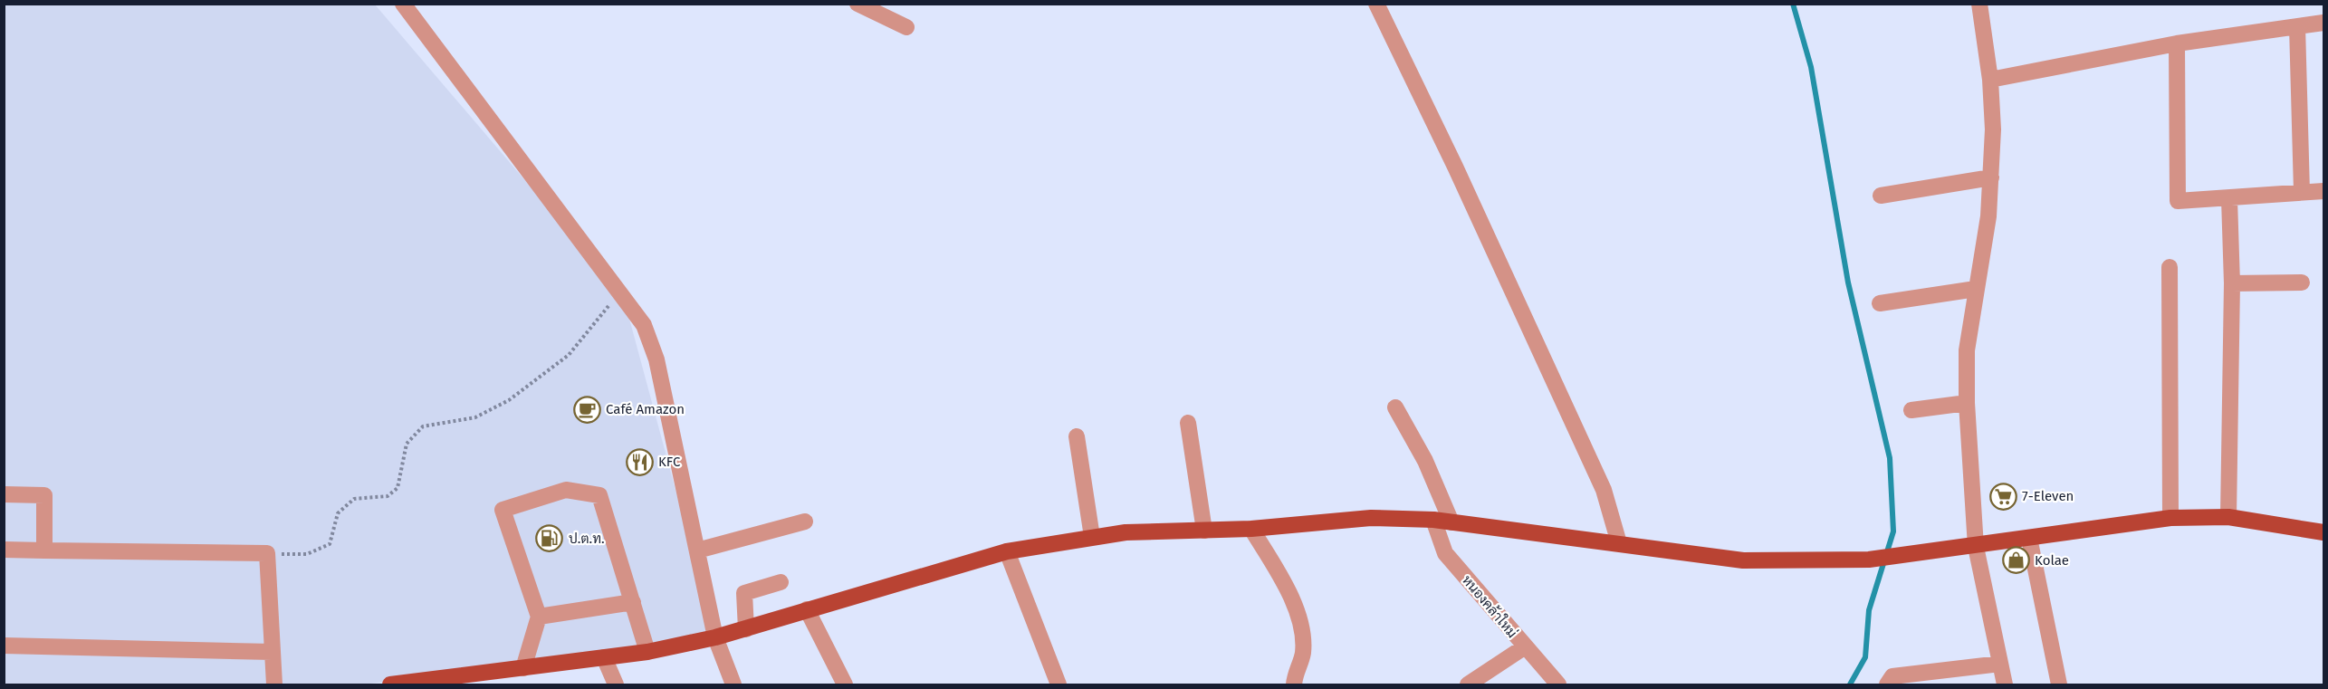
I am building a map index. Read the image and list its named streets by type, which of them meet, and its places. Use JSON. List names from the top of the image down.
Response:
{
  "streets": {
    "street": ["หนองคล้าใหม่"]
  },
  "places": {
    "cafe": ["Café Amazon"],
    "restaurant": ["KFC"],
    "supermarket": ["7-Eleven"],
    "fuel station": ["ป.ต.ท."],
    "shop": ["Kolae"]
  }
}
